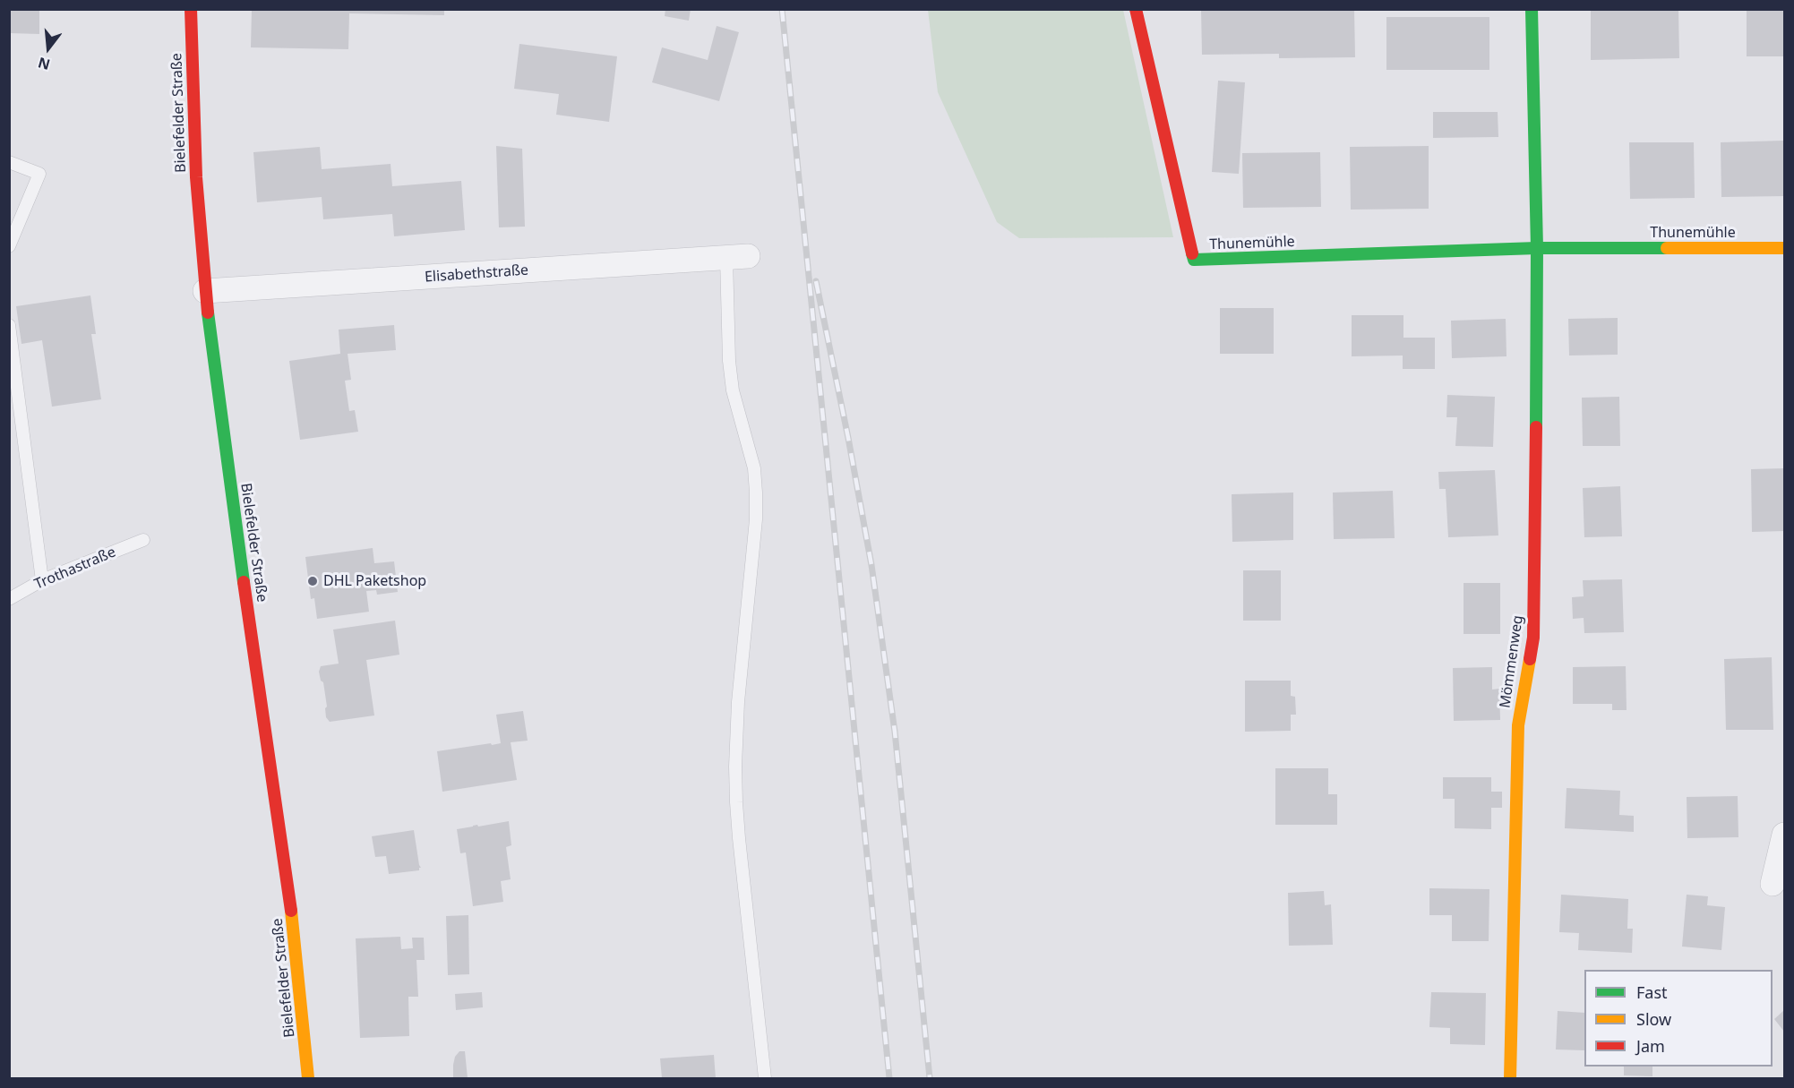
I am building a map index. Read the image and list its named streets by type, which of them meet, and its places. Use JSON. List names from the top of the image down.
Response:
{
  "streets": {
    "street": [
      "Bielefelder Straße",
      "Thunemühle",
      "Elisabethstraße",
      "Mömmenweg"
    ],
    "lane": ["Trothastraße"]
  },
  "crossings": [
    ["Bielefelder Straße", "Elisabethstraße"],
    ["Thunemühle", "Mömmenweg"]
  ],
  "places": ["DHL Paketshop"],
  "legend": ["Fast", "Slow", "Jam"],
  "north": "bottom"
}
